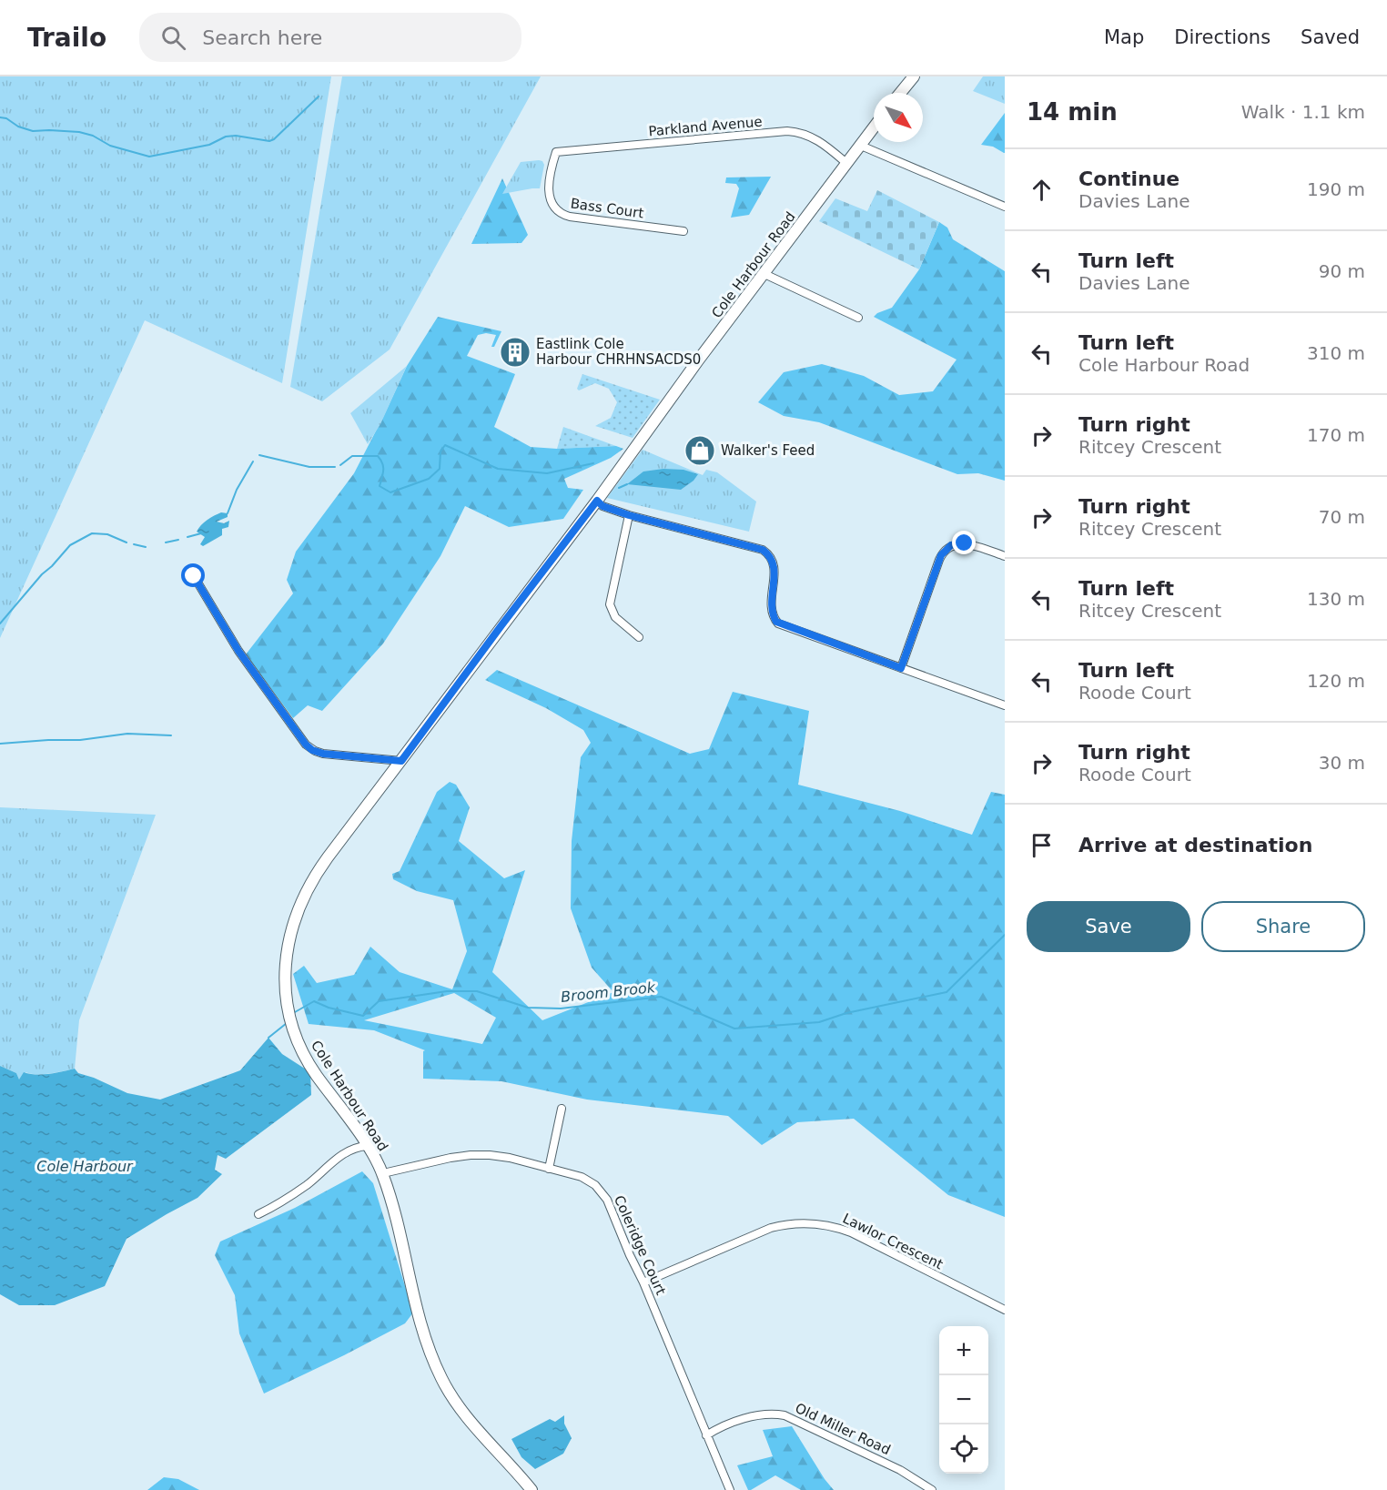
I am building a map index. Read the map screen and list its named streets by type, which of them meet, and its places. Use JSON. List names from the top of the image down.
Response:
{
  "streets": {
    "main road": ["Cole Harbour Road"],
    "street": [
      "Parkland Avenue",
      "Bass Court",
      "Lawlor Crescent",
      "Coleridge Court",
      "Old Miller Road"
    ]
  },
  "crossings": [
    ["Parkland Avenue", "Bass Court"],
    ["Parkland Avenue", "Cole Harbour Road"],
    ["Cole Harbour Road", "Coleridge Court"],
    ["Lawlor Crescent", "Coleridge Court"],
    ["Coleridge Court", "Old Miller Road"]
  ],
  "water": ["Broom Brook", "Cole Harbour"],
  "places": {
    "building": ["Eastlink Cole Harbour CHRHNSACDS0"],
    "shop": ["Walker's Feed"]
  },
  "north": "bottom right",
  "page": {
    "header": "Trailo",
    "search": "Search here",
    "nav": ["Map", "Directions", "Saved"],
    "heading": ["14 min", "Walk · 1.1 km"],
    "list": [
      ["Continue", "Davies Lane", "190 m"],
      ["Turn left", "Davies Lane", "90 m"],
      ["Turn left", "Cole Harbour Road", "310 m"],
      ["Turn right", "Ritcey Crescent", "170 m"],
      ["Turn right", "Ritcey Crescent", "70 m"],
      ["Turn left", "Ritcey Crescent", "130 m"],
      ["Turn left", "Roode Court", "120 m"],
      ["Turn right", "Roode Court", "30 m"],
      "Arrive at destination"
    ],
    "buttons": ["Save", "Share"],
    "map_buttons": ["+", "−"]
  }
}
